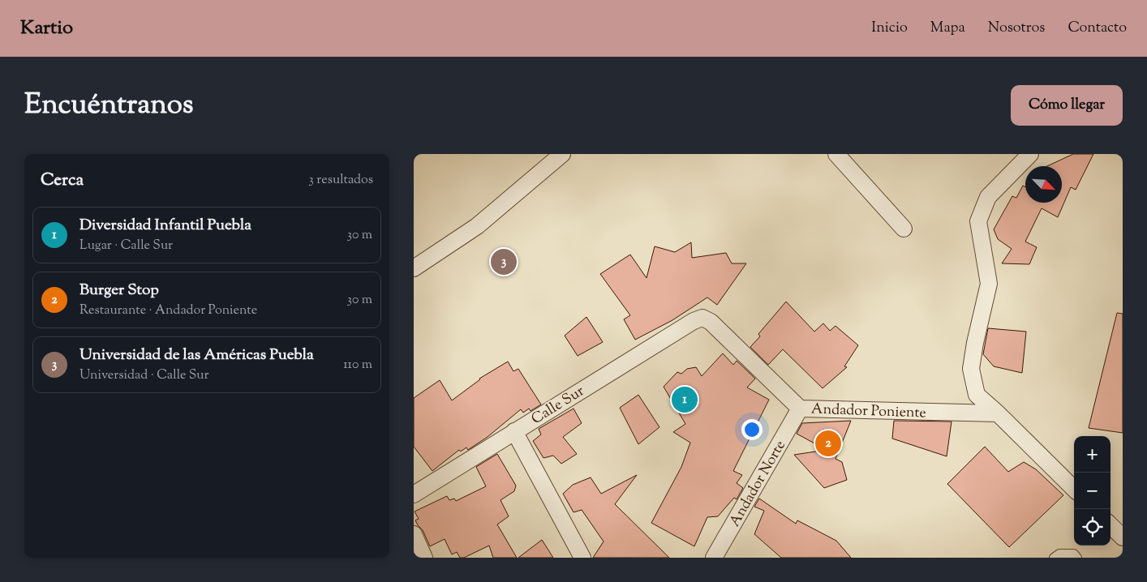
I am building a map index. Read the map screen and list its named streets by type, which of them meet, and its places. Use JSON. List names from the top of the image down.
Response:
{
  "streets": {
    "street": ["Calle Sur", "Andador Poniente", "Andador Norte"]
  },
  "crossings": [
    ["Calle Sur", "Andador Poniente"],
    ["Andador Poniente", "Andador Norte"]
  ],
  "north": "bottom right",
  "page": {
    "header": "Kartio",
    "nav": [
      "Inicio",
      "Mapa",
      "Nosotros",
      "Contacto"
    ],
    "title": "Encuéntranos",
    "buttons": "Cómo llegar",
    "heading": ["Cerca", "3 resultados"],
    "list": [
      {
        "mark": "1",
        "name": "Diversidad Infantil Puebla",
        "note": "Lugar · Calle Sur",
        "value": "30 m"
      },
      {
        "mark": "2",
        "name": "Burger Stop",
        "note": "Restaurante · Andador Poniente",
        "value": "30 m"
      },
      {
        "mark": "3",
        "name": "Universidad de las Américas Puebla",
        "note": "Universidad · Calle Sur",
        "value": "110 m"
      }
    ],
    "pins": ["3", "1", "2"],
    "map_buttons": ["+", "−"]
  }
}
